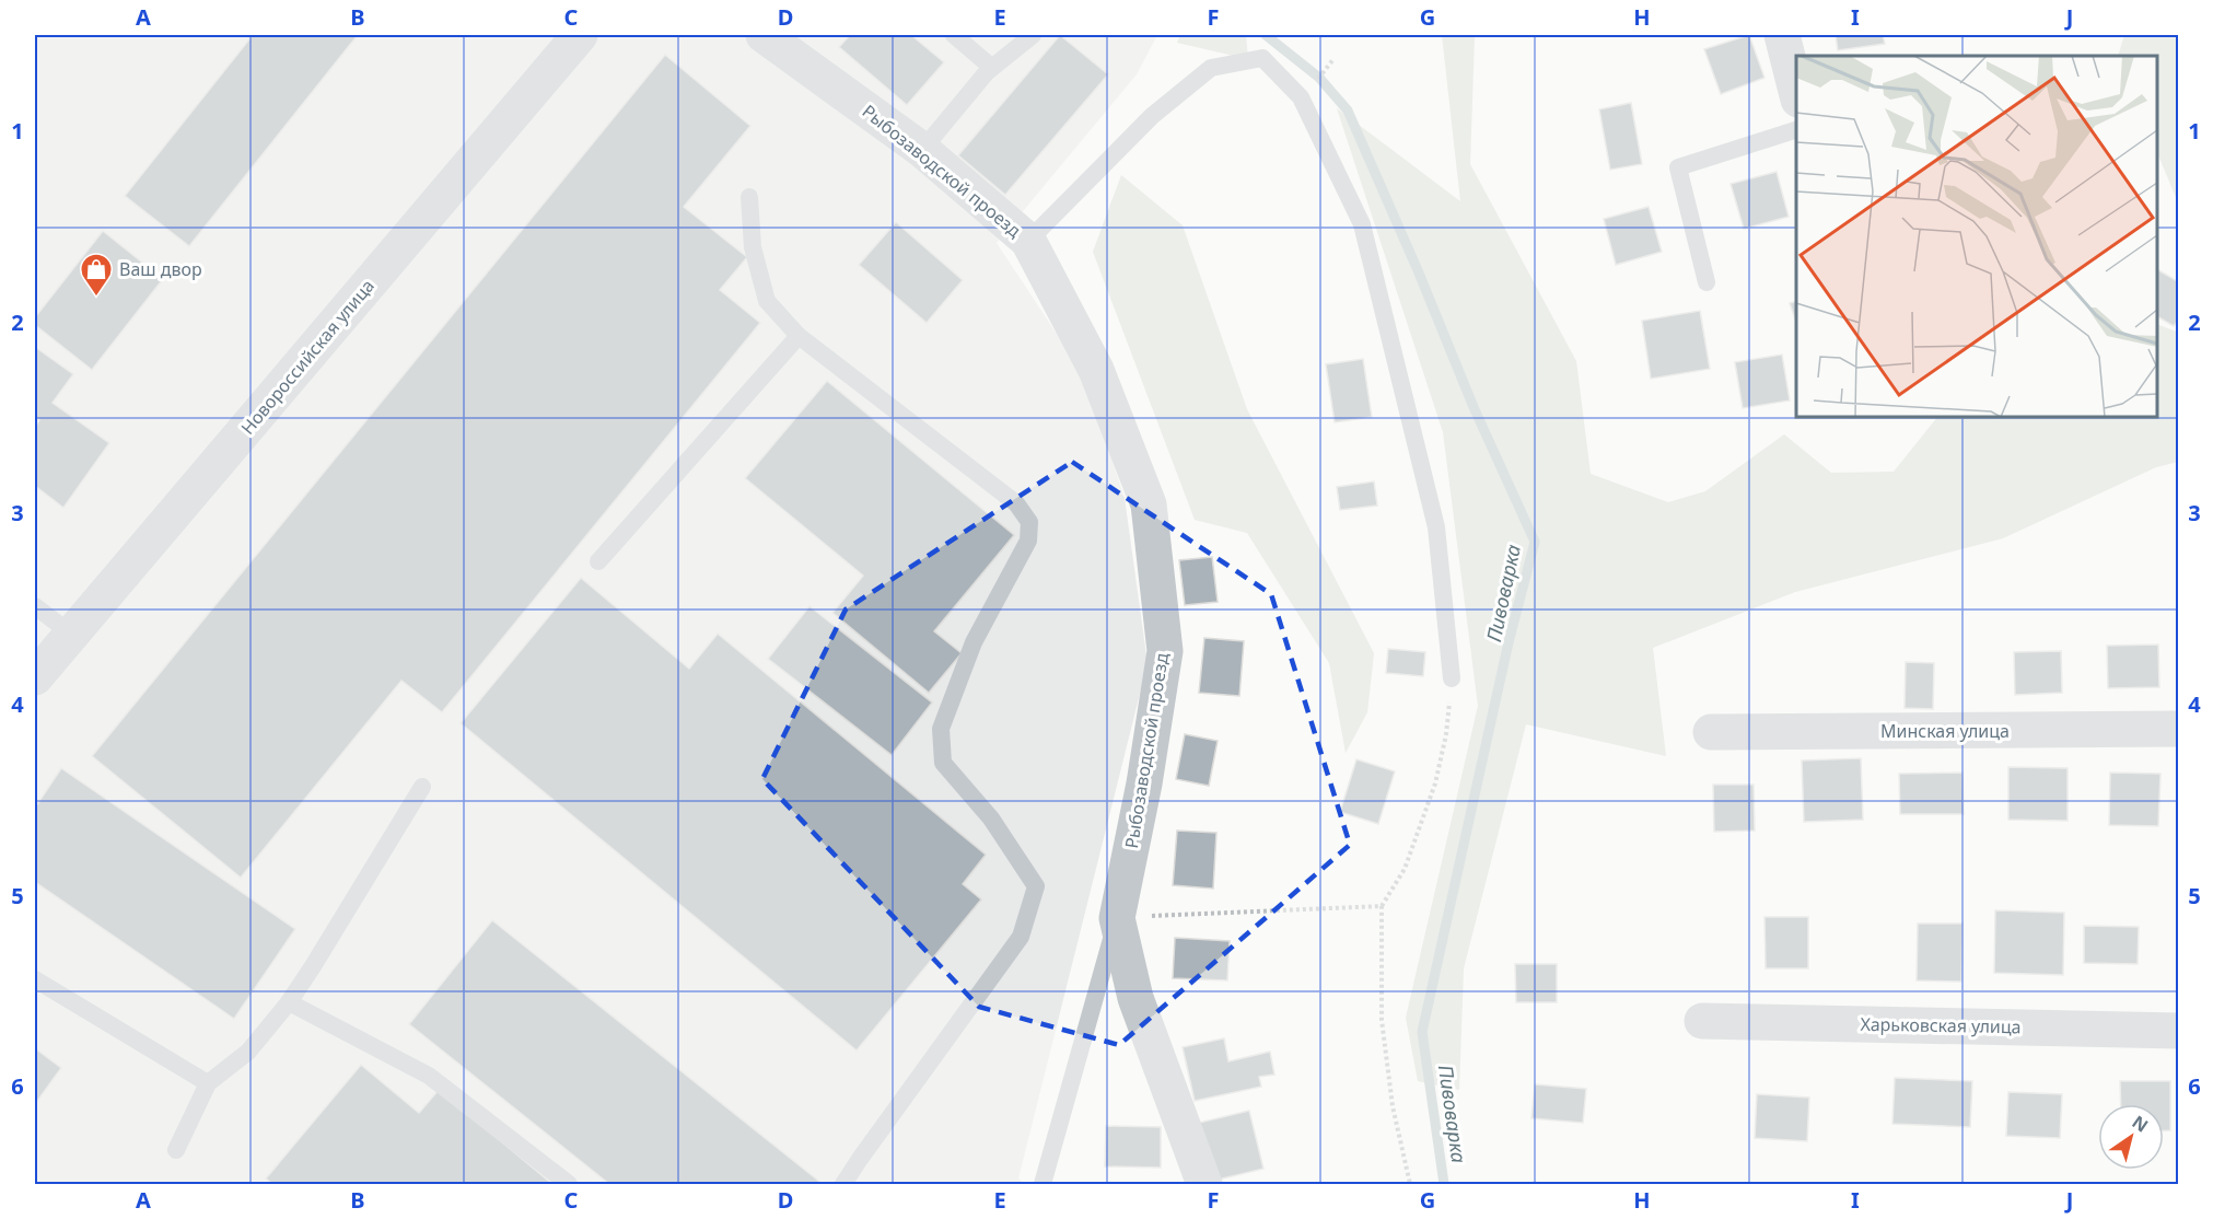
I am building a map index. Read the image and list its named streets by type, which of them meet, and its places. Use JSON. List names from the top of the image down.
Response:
{
  "streets": {
    "street": [
      "Рыбозаводской проезд",
      "Новороссийская улица",
      "Минская улица",
      "Харьковская улица"
    ]
  },
  "water": ["Пивоварка"],
  "places": {
    "shop": ["Ваш двор"]
  },
  "north": "top right",
  "grid": {
    "columns": [
      "A",
      "B",
      "C",
      "D",
      "E",
      "F",
      "G",
      "H",
      "I",
      "J"
    ],
    "rows": [
      "1",
      "2",
      "3",
      "4",
      "5",
      "6"
    ]
  }
}
